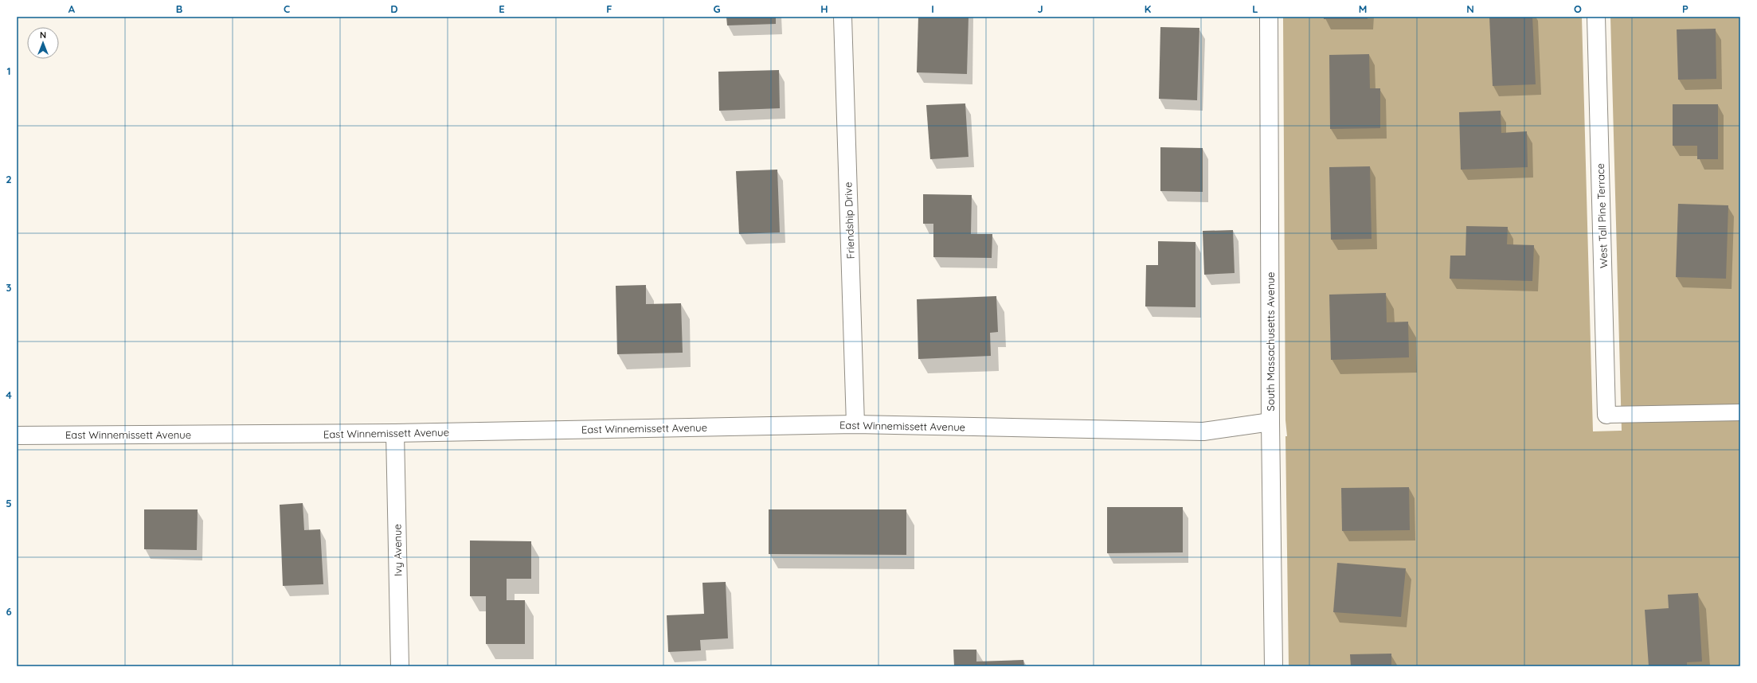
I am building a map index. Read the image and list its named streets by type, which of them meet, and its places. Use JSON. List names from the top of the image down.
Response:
{
  "streets": {
    "street": [
      "West Tall Pine Terrace",
      "Friendship Drive",
      "South Massachusetts Avenue",
      "East Winnemissett Avenue",
      "Ivy Avenue"
    ]
  },
  "crossings": [
    ["Friendship Drive", "East Winnemissett Avenue"],
    ["South Massachusetts Avenue", "East Winnemissett Avenue"],
    ["East Winnemissett Avenue", "Ivy Avenue"]
  ],
  "north": "top",
  "grid": {
    "columns": [
      "A",
      "B",
      "C",
      "D",
      "E",
      "F",
      "G",
      "H",
      "I",
      "J",
      "K",
      "L",
      "M",
      "N",
      "O",
      "P"
    ],
    "rows": [
      "1",
      "2",
      "3",
      "4",
      "5",
      "6"
    ]
  }
}
